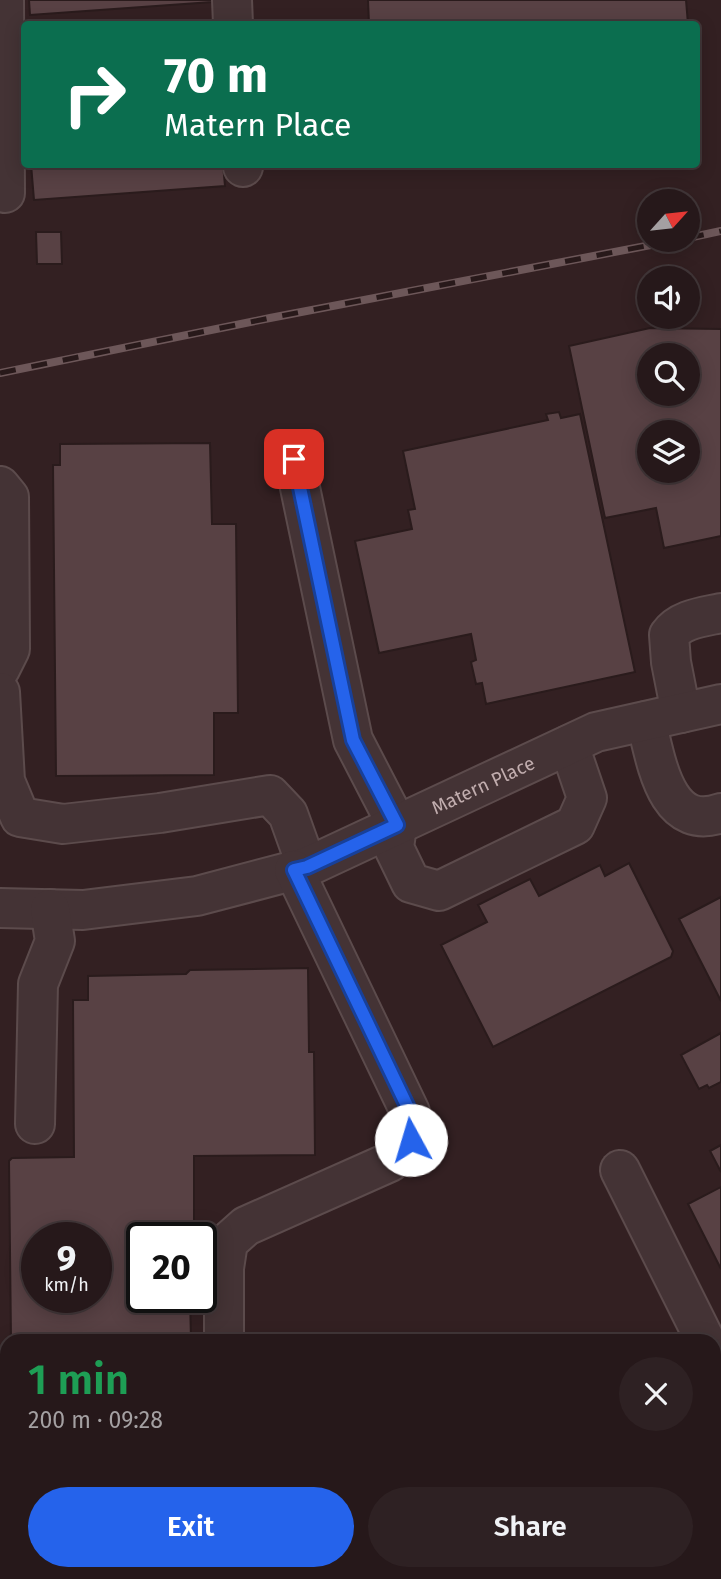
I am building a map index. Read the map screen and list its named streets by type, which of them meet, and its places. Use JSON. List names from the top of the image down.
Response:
{
  "streets": {
    "street": ["Matern Place"]
  },
  "north": "top right",
  "page": {
    "turn": ["70 m", "Matern Place"],
    "speed": "9 km/h",
    "limit": "20",
    "heading": ["1 min", "200 m · 09:28"],
    "buttons": ["Exit", "Share"]
  }
}
